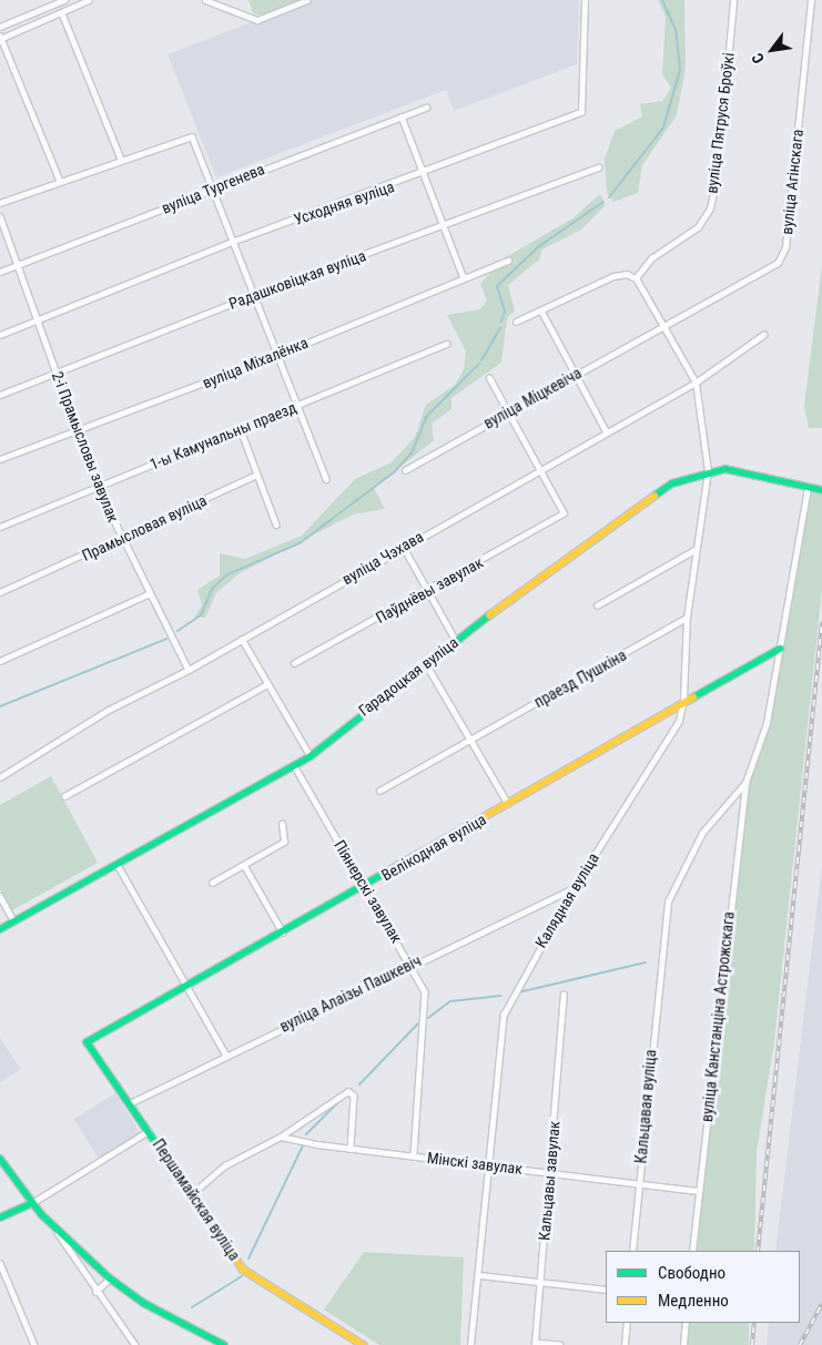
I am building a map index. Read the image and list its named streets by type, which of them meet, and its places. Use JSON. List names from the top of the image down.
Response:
{
  "streets": {
    "street": [
      "вуліца Пятруся Броўкі",
      "вуліца Агінскага",
      "вуліца Тургенева",
      "Усходняя вуліца",
      "Радашковіцкая вуліца",
      "вуліца Міхалёнка",
      "вуліца Міцкевіча",
      "1-ы Камунальны праезд",
      "2-і Прамысловы завулак",
      "Прамысловая вуліца",
      "вуліца Чэхава",
      "Паўднёвы завулак",
      "Гарадоцкая вуліца",
      "праезд Пушкіна",
      "Велікодная вуліца",
      "Піянерскі завулак",
      "Калядная вуліца",
      "вуліца Алаізы Пашкевіч",
      "вуліца Канстанціна Астрожскага",
      "Кальцавая вуліца",
      "Мінскі завулак",
      "Кальцавы завулак",
      "Першамайская вуліца"
    ]
  },
  "crossings": [
    ["вуліца Агінскага", "вуліца Міцкевіча"],
    ["вуліца Тургенева", "2-і Прамысловы завулак"],
    ["Усходняя вуліца", "2-і Прамысловы завулак"],
    ["Радашковіцкая вуліца", "2-і Прамысловы завулак"],
    ["вуліца Міхалёнка", "2-і Прамысловы завулак"],
    ["1-ы Камунальны праезд", "2-і Прамысловы завулак"],
    ["2-і Прамысловы завулак", "Прамысловая вуліца"],
    ["2-і Прамысловы завулак", "вуліца Чэхава"],
    ["вуліца Чэхава", "Паўднёвы завулак"],
    ["вуліца Чэхава", "Калядная вуліца"],
    ["Гарадоцкая вуліца", "Піянерскі завулак"],
    ["Гарадоцкая вуліца", "Калядная вуліца"],
    ["Гарадоцкая вуліца", "вуліца Канстанціна Астрожскага"],
    ["праезд Пушкіна", "Калядная вуліца"],
    ["Велікодная вуліца", "Піянерскі завулак"],
    ["Велікодная вуліца", "Калядная вуліца"],
    ["Велікодная вуліца", "вуліца Канстанціна Астрожскага"],
    ["Велікодная вуліца", "Першамайская вуліца"],
    ["Піянерскі завулак", "вуліца Алаізы Пашкевіч"],
    ["Піянерскі завулак", "Мінскі завулак"],
    ["Калядная вуліца", "вуліца Алаізы Пашкевіч"],
    ["Калядная вуліца", "Мінскі завулак"],
    ["вуліца Алаізы Пашкевіч", "Першамайская вуліца"],
    ["вуліца Канстанціна Астрожскага", "Кальцавая вуліца"],
    ["вуліца Канстанціна Астрожскага", "Мінскі завулак"],
    ["Кальцавая вуліца", "Мінскі завулак"],
    ["Мінскі завулак", "Кальцавы завулак"]
  ],
  "legend": ["Свободно", "Медленно"],
  "north": "bottom left"
}
